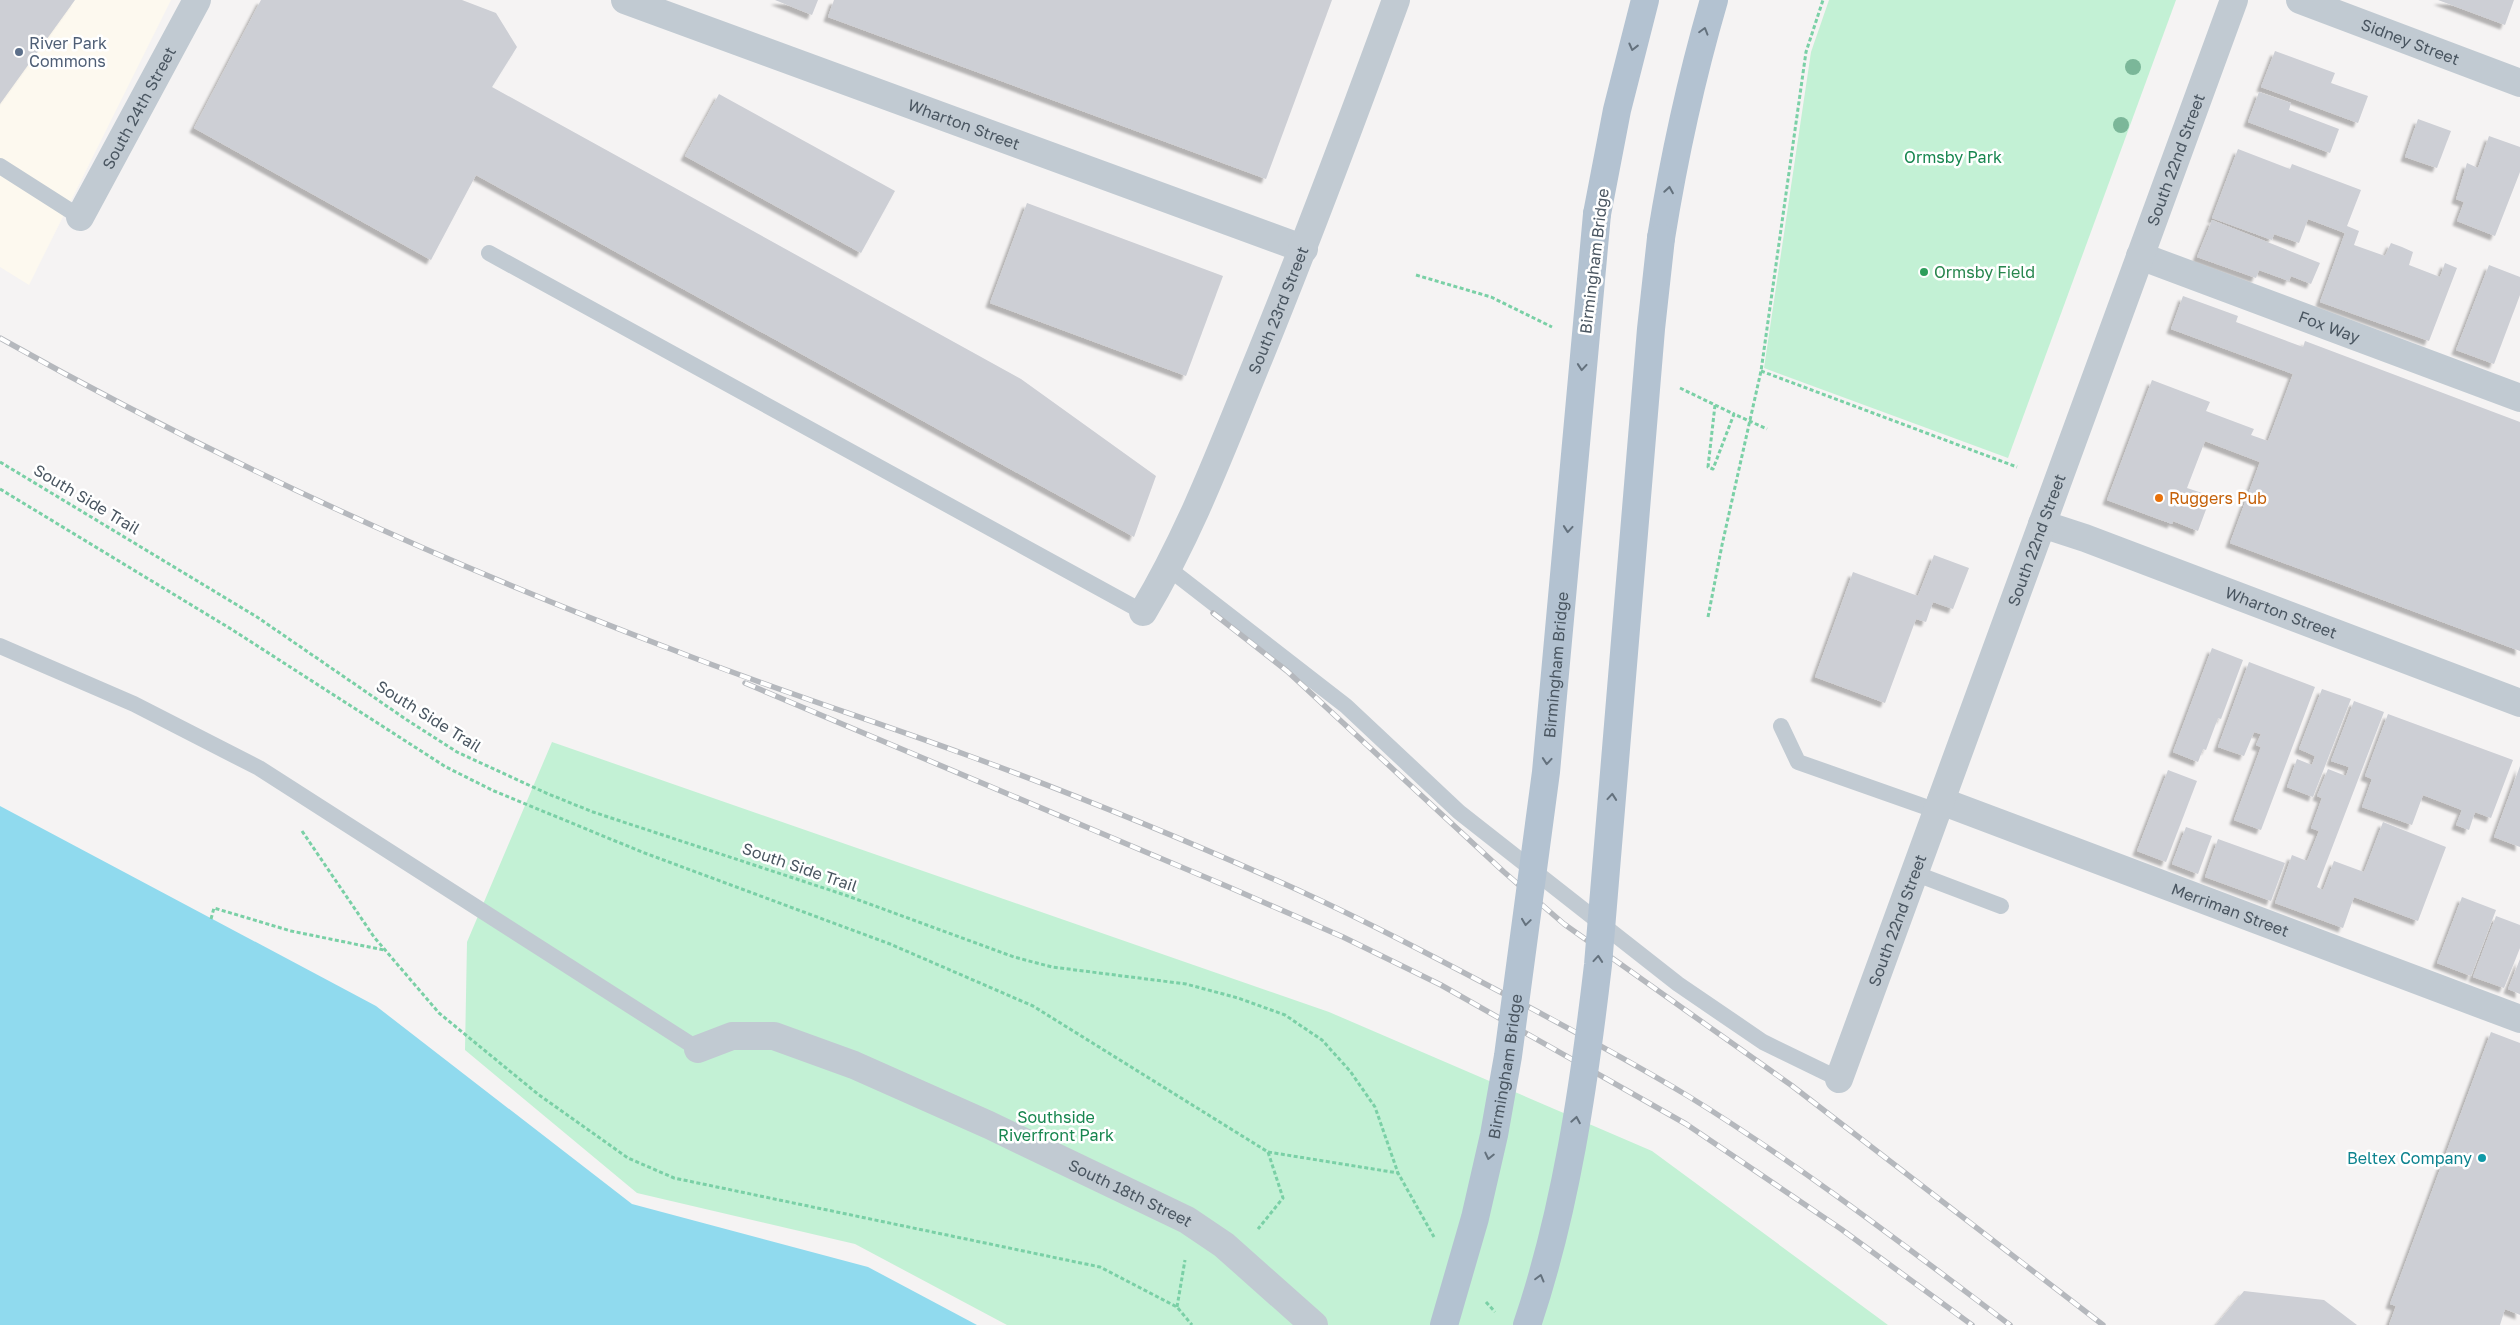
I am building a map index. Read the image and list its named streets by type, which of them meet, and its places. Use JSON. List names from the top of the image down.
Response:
{
  "streets": {
    "main road": ["Birmingham Bridge"],
    "street": [
      "Sidney Street",
      "South 24th Street",
      "Wharton Street",
      "South 22nd Street",
      "South 23rd Street",
      "Fox Way",
      "Merriman Street",
      "South 18th Street"
    ],
    "path": ["South Side Trail"]
  },
  "crossings": [
    ["Wharton Street", "South 22nd Street"],
    ["Wharton Street", "South 23rd Street"],
    ["South 22nd Street", "Fox Way"],
    ["South 22nd Street", "Merriman Street"]
  ],
  "parks": ["Ormsby Park", "Southside Riverfront Park"],
  "places": [
    "River Park Commons",
    "Ormsby Field",
    "Ruggers Pub",
    "Beltex Company"
  ]
}
